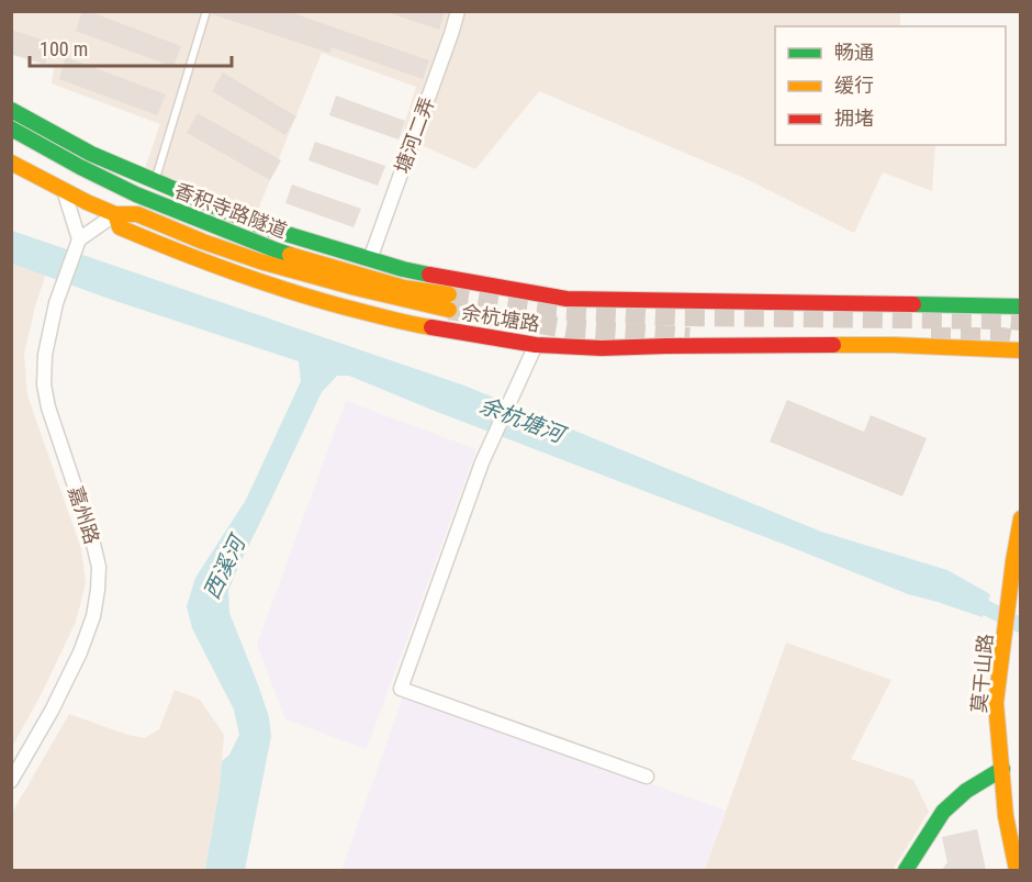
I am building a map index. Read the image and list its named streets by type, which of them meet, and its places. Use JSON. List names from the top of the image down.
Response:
{
  "streets": {
    "main road": ["香积寺路隧道", "余杭塘路", "莫干山路"],
    "street": ["塘河二弄", "嘉州路"]
  },
  "crossings": [
    ["塘河二弄", "余杭塘路"],
    ["香积寺路隧道", "余杭塘路"]
  ],
  "water": ["余杭塘河", "西溪河"],
  "legend": ["畅通", "缓行", "拥堵"],
  "scale_bar": "100 m"
}
